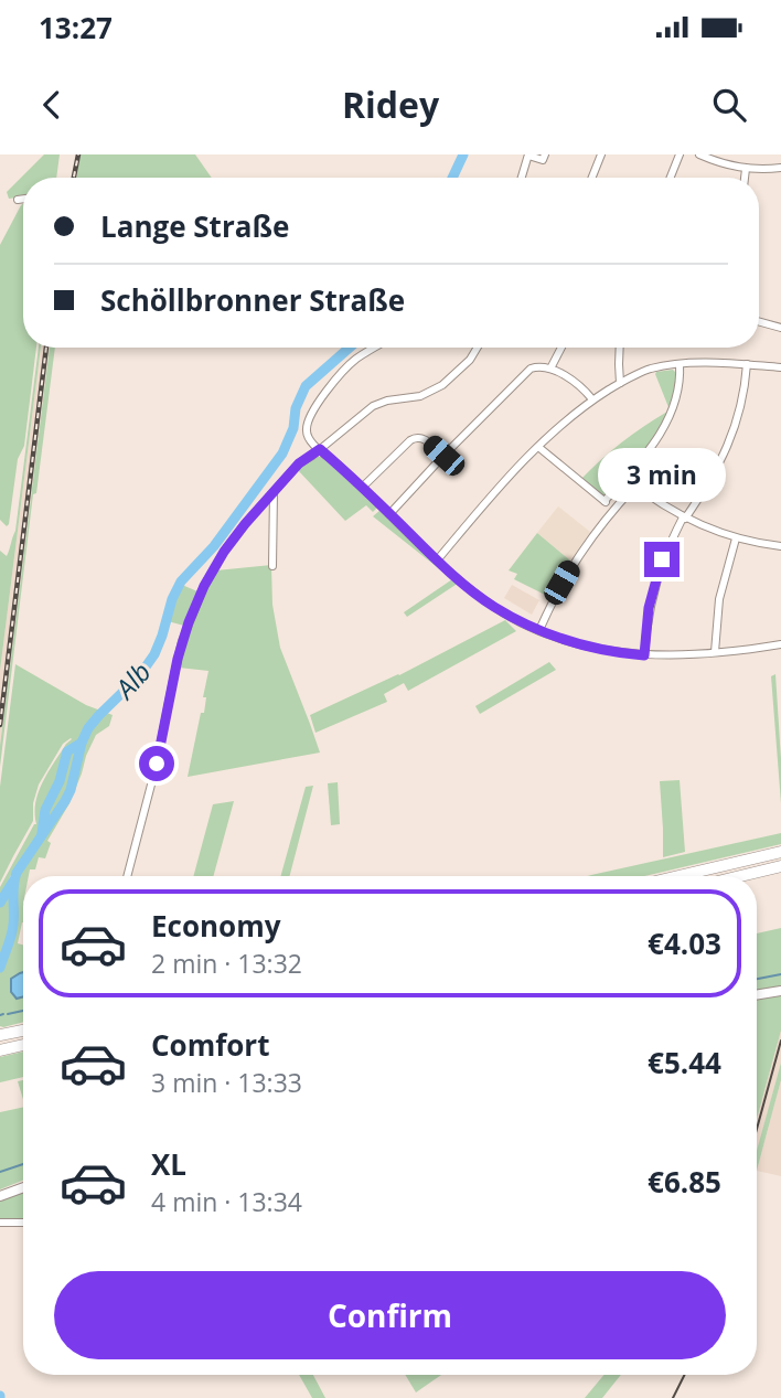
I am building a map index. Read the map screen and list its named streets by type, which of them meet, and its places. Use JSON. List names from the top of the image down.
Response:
{
  "water": ["Alb"],
  "page": {
    "status": "13:27",
    "header": "Ridey",
    "banner": ["Lange Straße", "Schöllbronner Straße"],
    "bubble": "3 min",
    "list": [
      {
        "name": "Economy",
        "note": "2 min · 13:32",
        "value": "€4.03"
      },
      {
        "name": "Comfort",
        "note": "3 min · 13:33",
        "value": "€5.44"
      },
      {
        "name": "XL",
        "note": "4 min · 13:34",
        "value": "€6.85"
      }
    ],
    "buttons": "Confirm"
  }
}
